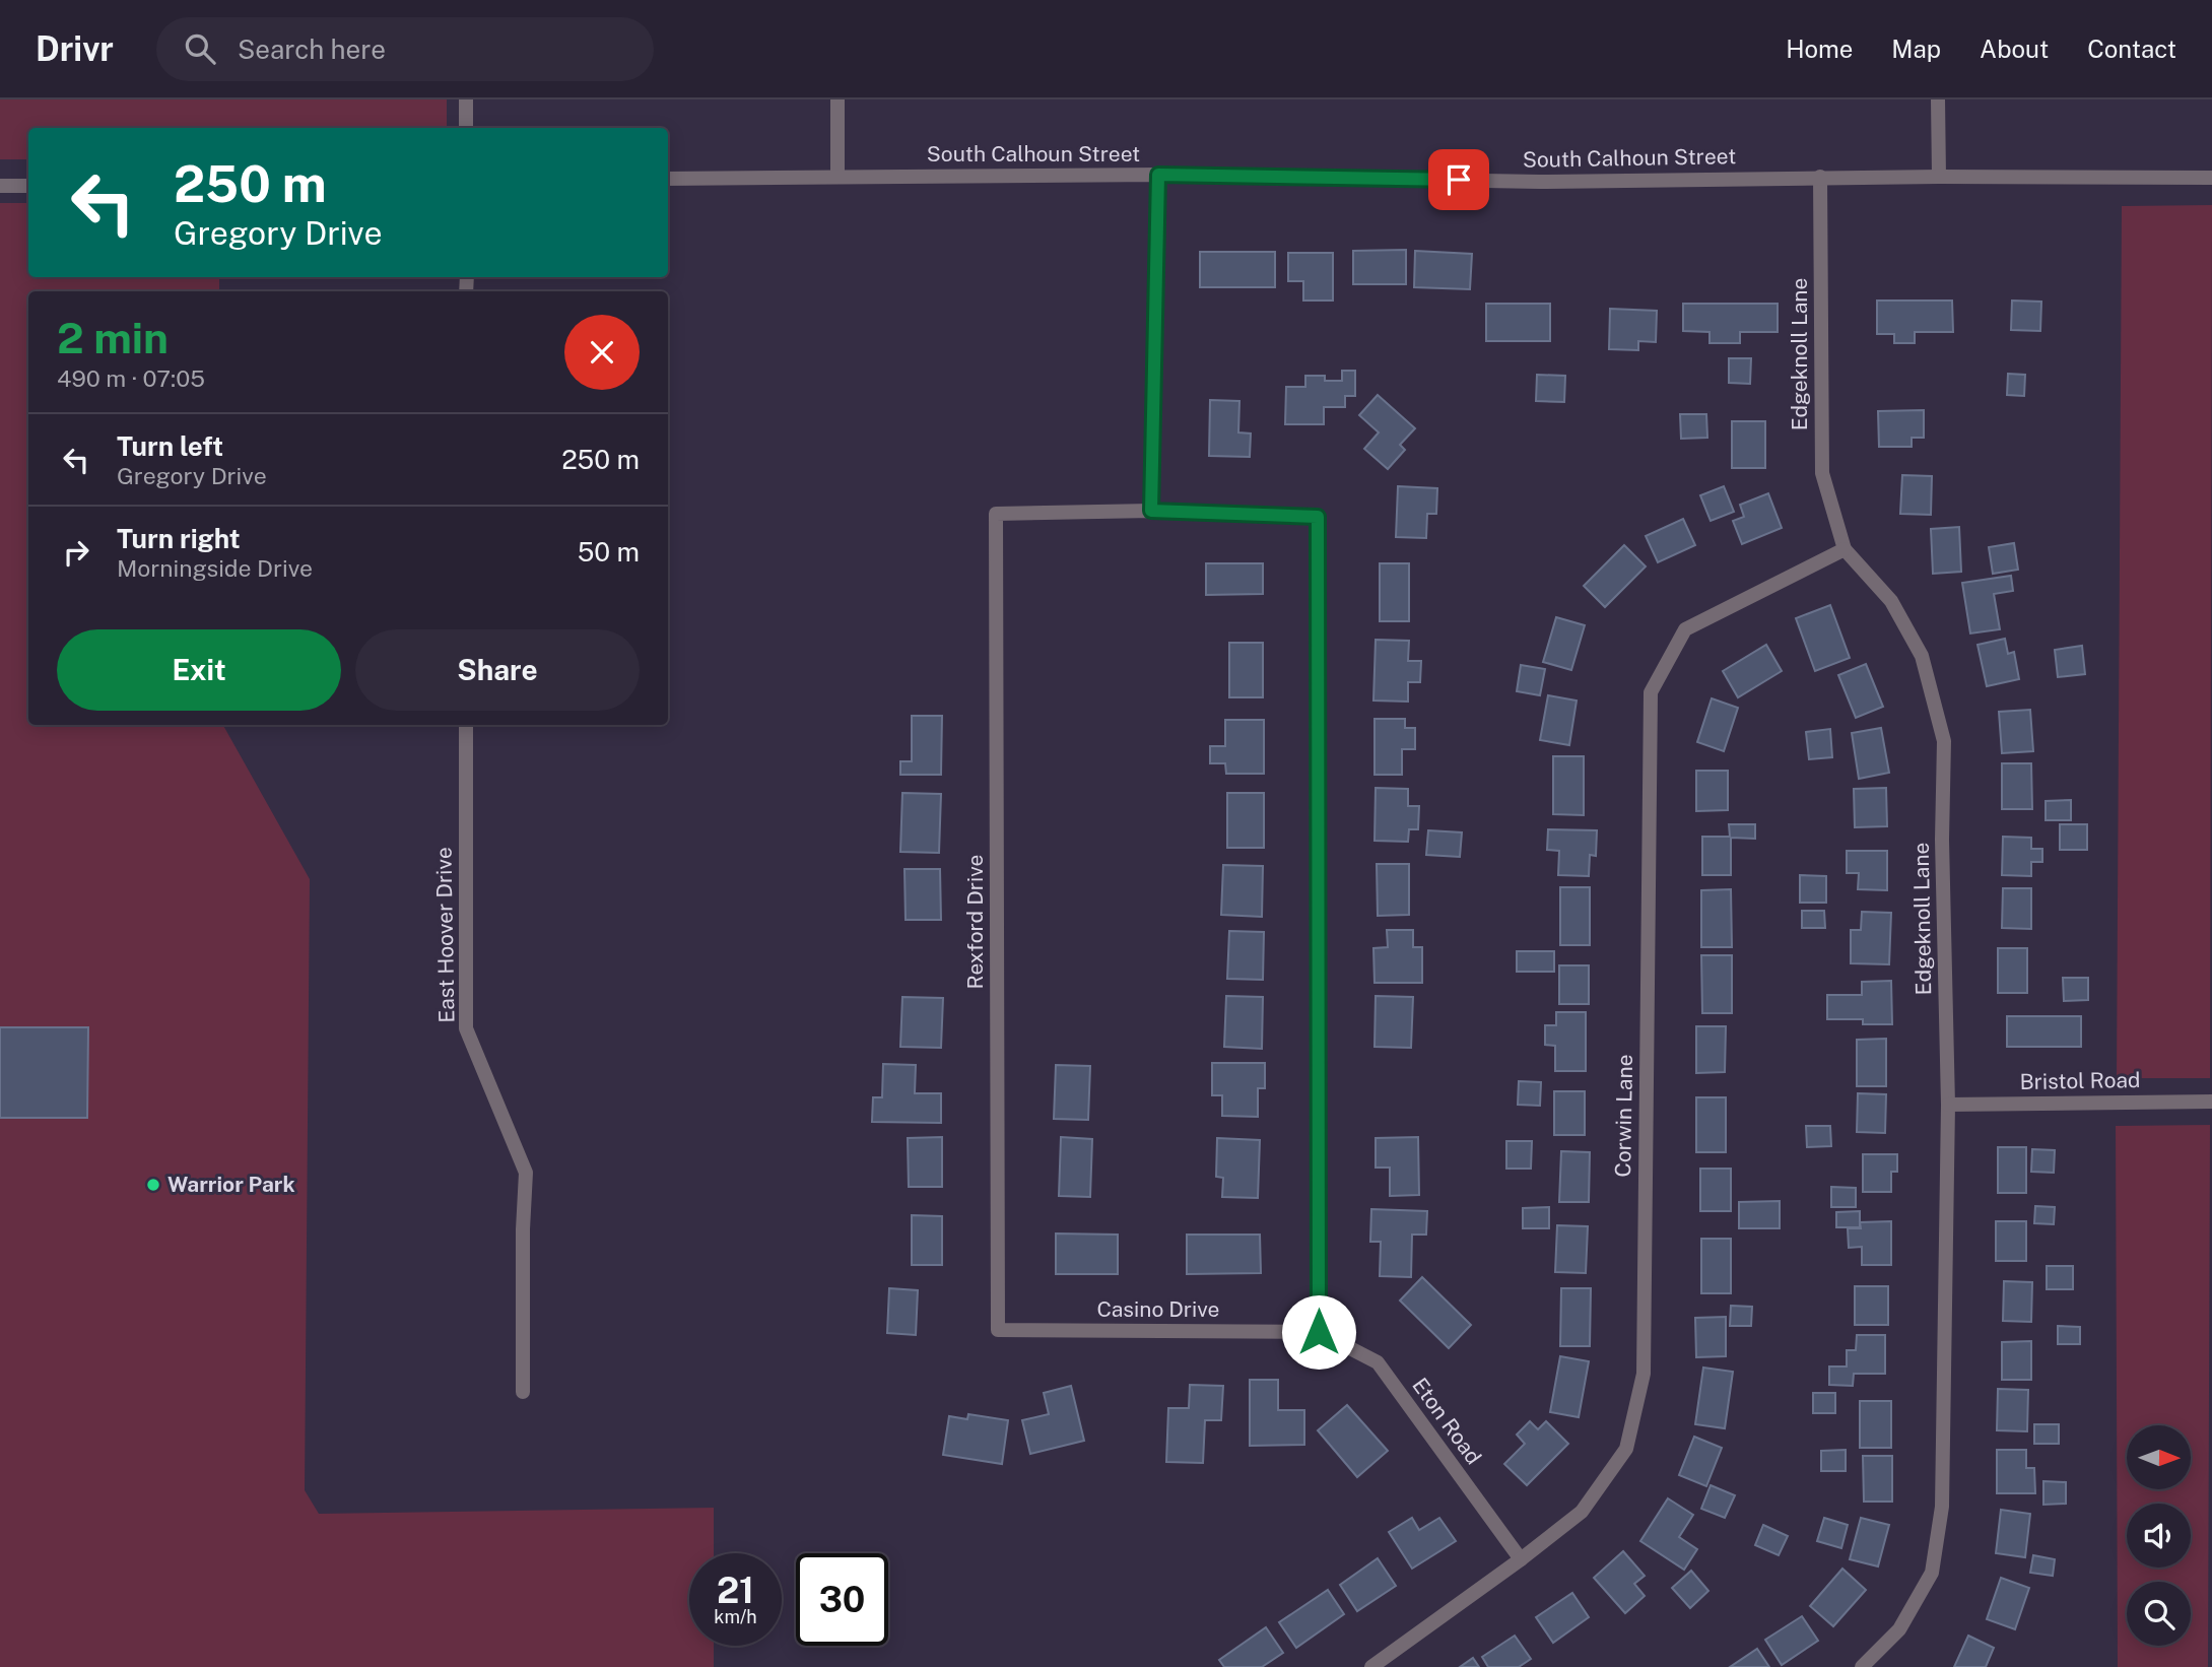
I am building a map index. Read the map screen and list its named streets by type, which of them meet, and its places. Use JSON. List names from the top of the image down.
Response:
{
  "streets": {
    "street": [
      "South Calhoun Street",
      "Edgeknoll Lane",
      "Rexford Drive",
      "East Hoover Drive",
      "Bristol Road",
      "Corwin Lane",
      "Casino Drive",
      "Eton Road"
    ]
  },
  "crossings": [
    ["South Calhoun Street", "Edgeknoll Lane"],
    ["Edgeknoll Lane", "Bristol Road"],
    ["Edgeknoll Lane", "Corwin Lane"],
    ["Rexford Drive", "Casino Drive"],
    ["Corwin Lane", "Eton Road"],
    ["Casino Drive", "Eton Road"]
  ],
  "places": ["Warrior Park"],
  "north": "right",
  "page": {
    "header": "Drivr",
    "search": "Search here",
    "nav": [
      "Home",
      "Map",
      "About",
      "Contact"
    ],
    "turn": ["250 m", "Gregory Drive"],
    "heading": ["2 min", "490 m · 07:05"],
    "list": [
      {
        "name": "Turn left",
        "note": "Gregory Drive",
        "value": "250 m"
      },
      {
        "name": "Turn right",
        "note": "Morningside Drive",
        "value": "50 m"
      }
    ],
    "buttons": ["Exit", "Share"],
    "speed": "21 km/h",
    "limit": "30"
  }
}
